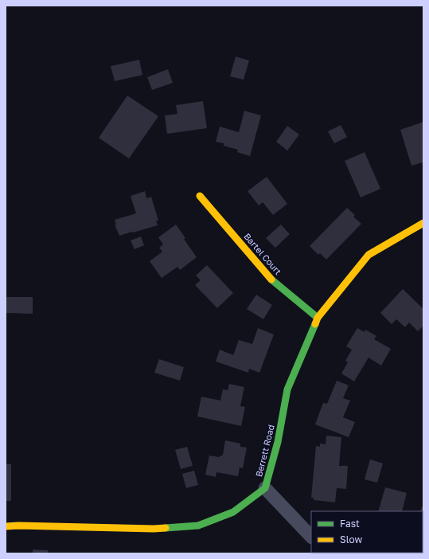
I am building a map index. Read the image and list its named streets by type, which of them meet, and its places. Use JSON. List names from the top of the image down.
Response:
{
  "streets": {
    "street": ["Bartel Court", "Berrett Road"]
  },
  "crossings": [
    ["Bartel Court", "Berrett Road"]
  ],
  "legend": ["Fast", "Slow"]
}
